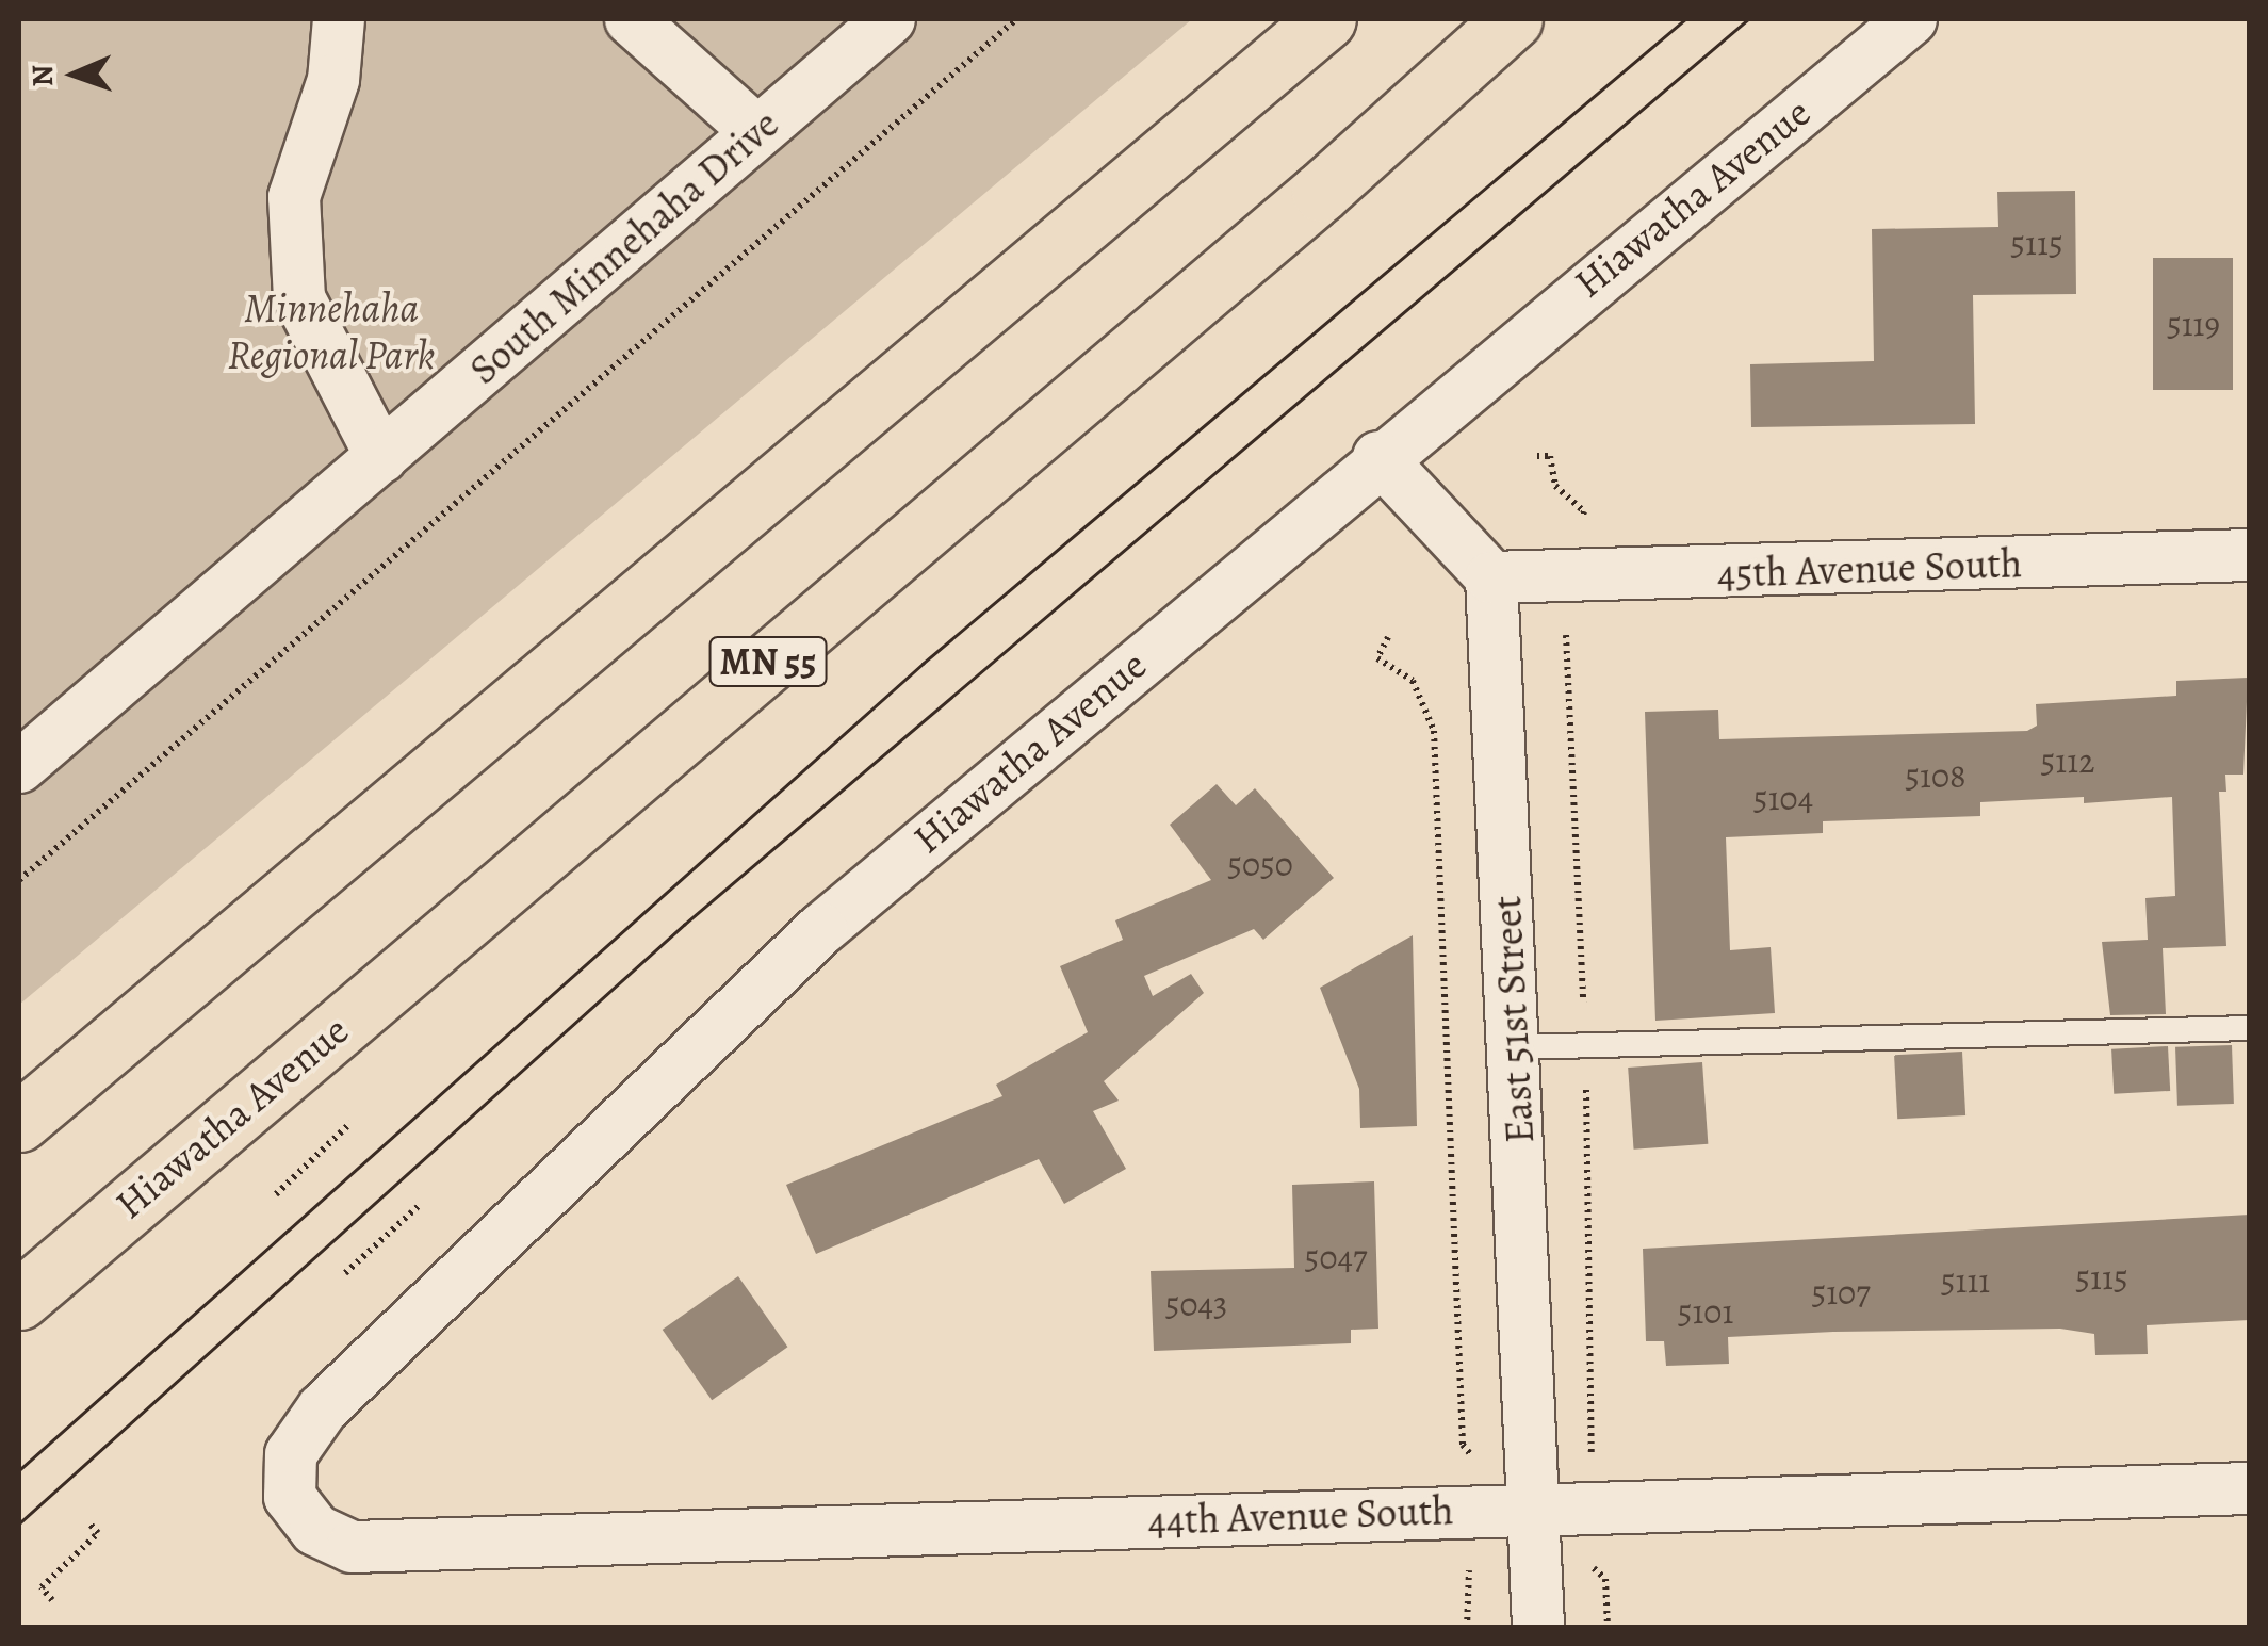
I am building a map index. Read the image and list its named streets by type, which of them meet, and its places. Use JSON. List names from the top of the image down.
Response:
{
  "streets": {
    "highway": ["Hiawatha Avenue", "MN 55"],
    "street": [
      "South Minnehaha Drive",
      "45th Avenue South",
      "East 51st Street",
      "44th Avenue South"
    ]
  },
  "crossings": [
    ["Hiawatha Avenue", "44th Avenue South"],
    ["45th Avenue South", "East 51st Street"],
    ["East 51st Street", "44th Avenue South"]
  ],
  "parks": ["Minnehaha Regional Park"],
  "house_numbers": [
    "5115",
    "5119",
    "5112",
    "5108",
    "5104",
    "5050",
    "5047",
    "5115",
    "5111",
    "5107",
    "5043",
    "5101"
  ],
  "north": "left"
}
